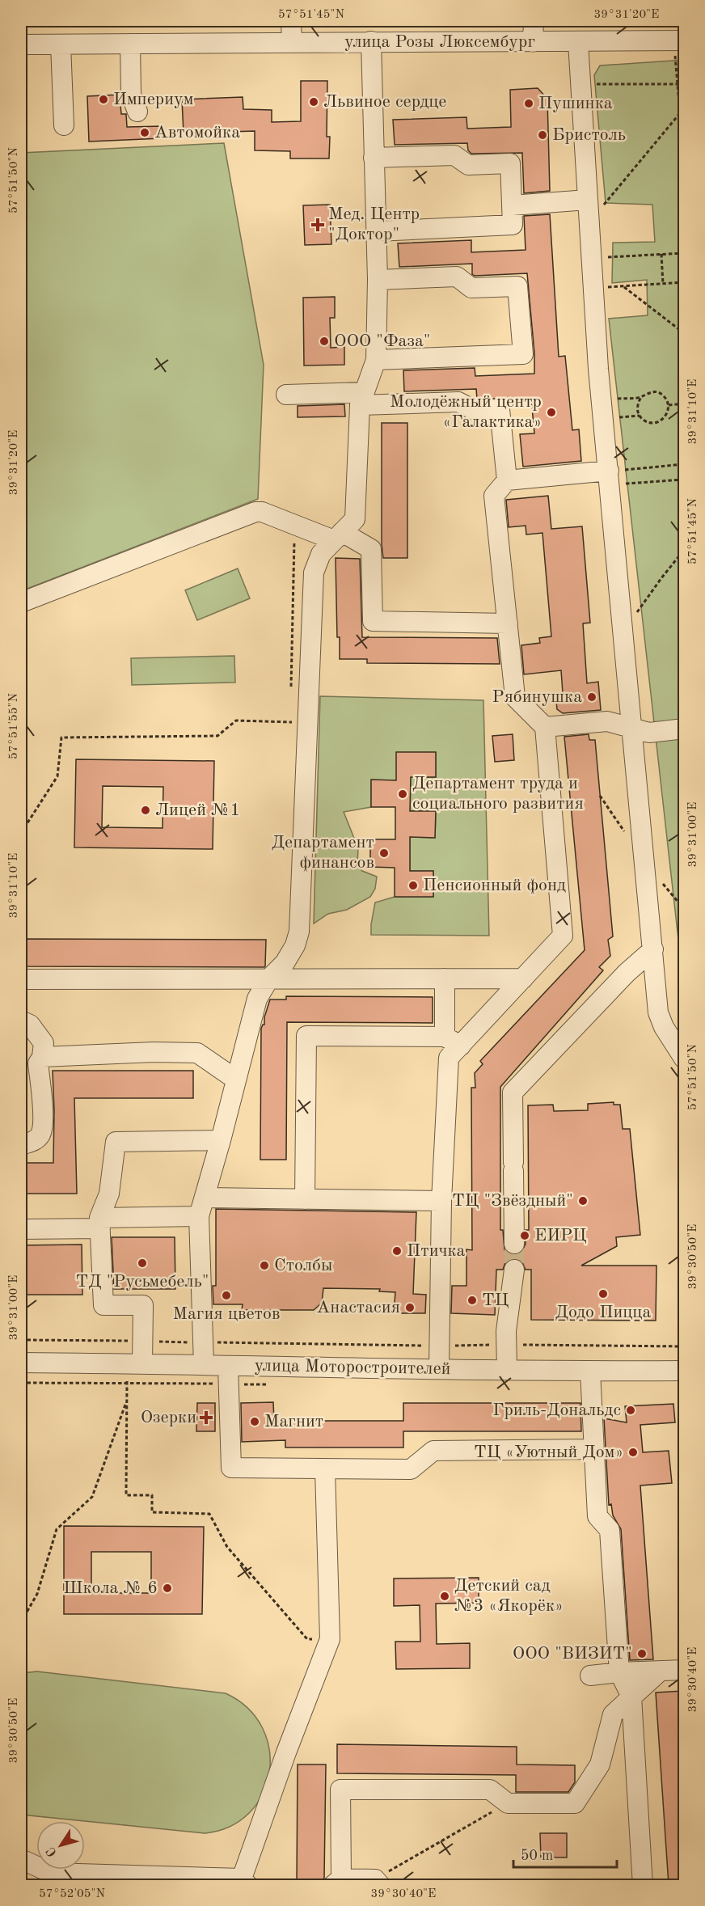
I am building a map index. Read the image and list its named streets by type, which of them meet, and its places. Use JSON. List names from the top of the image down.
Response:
{
  "streets": {
    "street": ["улица Розы Люксембург", "улица Моторостроителей"]
  },
  "places": {
    "other": [
      "Империум",
      "Львиное сердце",
      "Пушинка",
      "Автомойка",
      "Бристоль",
      "ООО \"Фаза\"",
      "Молодёжный центр «Галактика»",
      "Рябинушка",
      "Департамент труда и социального развития",
      "Лицей №1",
      "Департамент финансов",
      "Пенсионный фонд",
      "ТЦ \"Звёздный\"",
      "ЕИРЦ",
      "Птичка",
      "ТД \"Русьмебель\"",
      "Столбы",
      "Додо Пицца",
      "Магия цветов",
      "ТЦ",
      "Анастасия",
      "Гриль-Дональдс",
      "Магнит",
      "ТЦ «Уютный Дом»",
      "Школа № 6",
      "Детский сад №3 «Якорёк»",
      "ООО \"ВИЗИТ\""
    ],
    "health": ["Мед. Центр \"Доктор\"", "Озерки"]
  },
  "scale_bar": "50 m",
  "north": "bottom left",
  "coordinates": [
    "57°51'45\"N",
    "39°31'20\"E",
    "57°51'50\"N",
    "39°31'10\"E",
    "57°51'55\"N",
    "39°31'00\"E",
    "39°30'50\"E",
    "39°30'40\"E",
    "57°52'05\"N"
  ]
}
